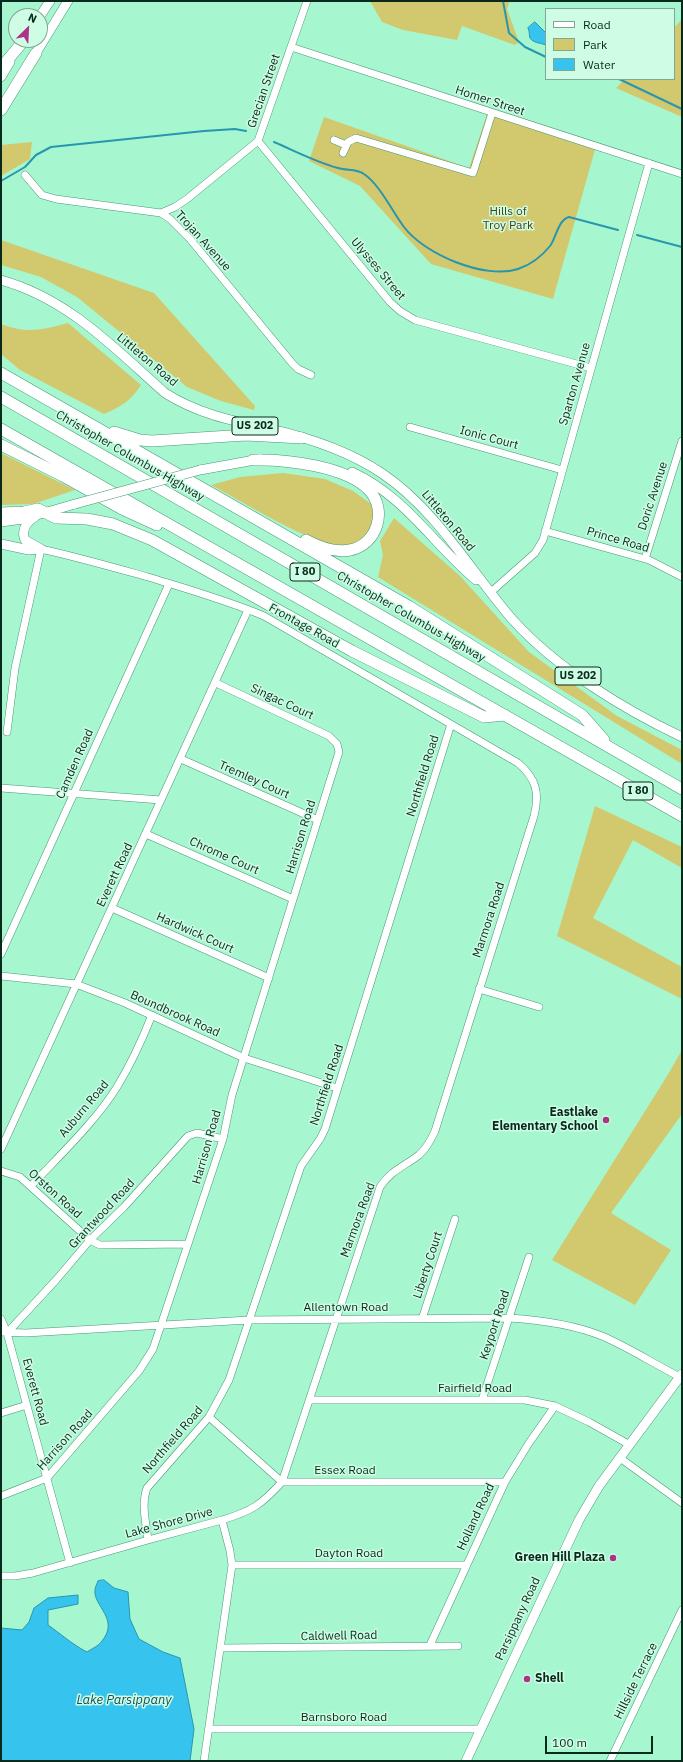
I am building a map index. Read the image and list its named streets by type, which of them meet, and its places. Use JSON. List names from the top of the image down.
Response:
{
  "streets": {
    "highway": ["Christopher Columbus Highway", "I 80"],
    "main road": ["Littleton Road", "US 202", "Parsippany Road"],
    "street": [
      "Grecian Street",
      "Homer Street",
      "Trojan Avenue",
      "Ulysses Street",
      "Sparton Avenue",
      "Ionic Court",
      "Doric Avenue",
      "Prince Road",
      "Frontage Road",
      "Singac Court",
      "Camden Road",
      "Northfield Road",
      "Tremley Court",
      "Harrison Road",
      "Chrome Court",
      "Everett Road",
      "Marmora Road",
      "Hardwick Court",
      "Boundbrook Road",
      "Auburn Road",
      "Orston Road",
      "Grantwood Road",
      "Liberty Court",
      "Allentown Road",
      "Keyport Road",
      "Fairfield Road",
      "Essex Road",
      "Holland Road",
      "Lake Shore Drive",
      "Dayton Road",
      "Caldwell Road",
      "Hillside Terrace",
      "Barnsboro Road"
    ]
  },
  "crossings": [
    ["Grecian Street", "Homer Street"],
    ["Grecian Street", "Trojan Avenue"],
    ["Grecian Street", "Ulysses Street"],
    ["Homer Street", "Sparton Avenue"],
    ["Ulysses Street", "Sparton Avenue"],
    ["Littleton Road", "Sparton Avenue"],
    ["Sparton Avenue", "Ionic Court"],
    ["Sparton Avenue", "Prince Road"],
    ["Doric Avenue", "Prince Road"],
    ["Frontage Road", "Camden Road"],
    ["Frontage Road", "Northfield Road"],
    ["Frontage Road", "Everett Road"],
    ["Frontage Road", "Marmora Road"],
    ["Singac Court", "Harrison Road"],
    ["Singac Court", "Everett Road"],
    ["Northfield Road", "Boundbrook Road"],
    ["Northfield Road", "Allentown Road"],
    ["Northfield Road", "Lake Shore Drive"],
    ["Tremley Court", "Harrison Road"],
    ["Tremley Court", "Everett Road"],
    ["Harrison Road", "Chrome Court"],
    ["Harrison Road", "Everett Road"],
    ["Harrison Road", "Hardwick Court"],
    ["Harrison Road", "Boundbrook Road"],
    ["Harrison Road", "Grantwood Road"],
    ["Harrison Road", "Allentown Road"],
    ["Chrome Court", "Everett Road"],
    ["Everett Road", "Hardwick Court"],
    ["Everett Road", "Boundbrook Road"],
    ["Everett Road", "Grantwood Road"],
    ["Everett Road", "Allentown Road"],
    ["Everett Road", "Lake Shore Drive"],
    ["Marmora Road", "Allentown Road"],
    ["Marmora Road", "Fairfield Road"],
    ["Marmora Road", "Essex Road"],
    ["Marmora Road", "Lake Shore Drive"],
    ["Boundbrook Road", "Auburn Road"],
    ["Auburn Road", "Orston Road"],
    ["Orston Road", "Grantwood Road"],
    ["Grantwood Road", "Allentown Road"],
    ["Liberty Court", "Allentown Road"],
    ["Allentown Road", "Keyport Road"],
    ["Allentown Road", "Parsippany Road"],
    ["Keyport Road", "Fairfield Road"],
    ["Fairfield Road", "Holland Road"],
    ["Fairfield Road", "Parsippany Road"],
    ["Essex Road", "Holland Road"],
    ["Holland Road", "Dayton Road"],
    ["Holland Road", "Caldwell Road"],
    ["Lake Shore Drive", "Dayton Road"],
    ["Lake Shore Drive", "Caldwell Road"],
    ["Lake Shore Drive", "Barnsboro Road"],
    ["Parsippany Road", "Barnsboro Road"]
  ],
  "water": ["Lake Parsippany"],
  "parks": ["Hills of Troy Park"],
  "places": ["Eastlake Elementary School", "Green Hill Plaza", "Shell"],
  "legend": ["Road", "Park", "Water"],
  "scale_bar": "100 m",
  "north": "top right"
}
